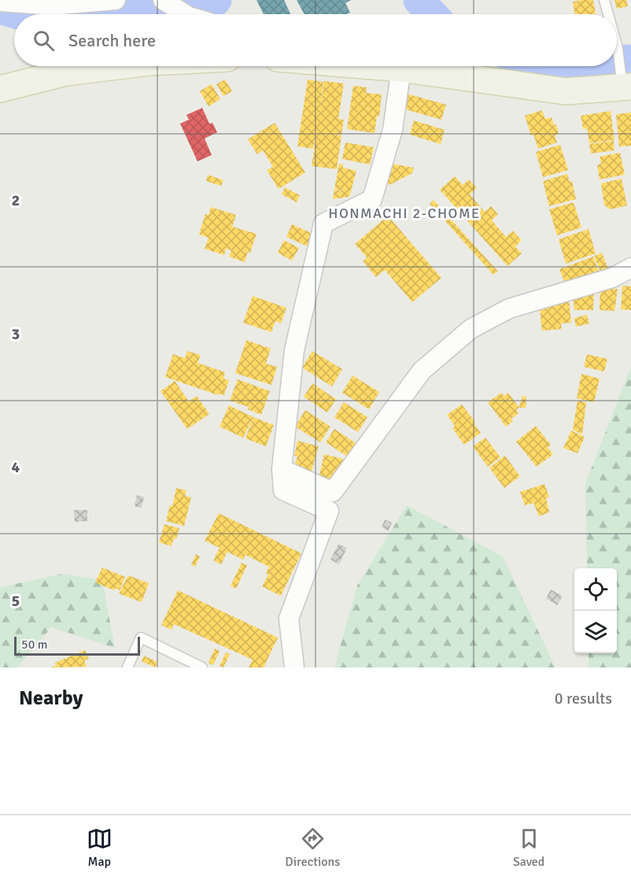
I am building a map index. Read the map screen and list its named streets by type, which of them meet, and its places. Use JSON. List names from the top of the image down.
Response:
{
  "districts": ["HONMACHI 2-CHOME"],
  "scale_bar": "50 m",
  "page": {
    "search": "Search here",
    "scale": "50 m",
    "heading": ["Nearby", "0 results"],
    "nav": ["Map", "Directions", "Saved"]
  },
  "grid": {
    "rows": [
      "2",
      "3",
      "4",
      "5"
    ]
  }
}
